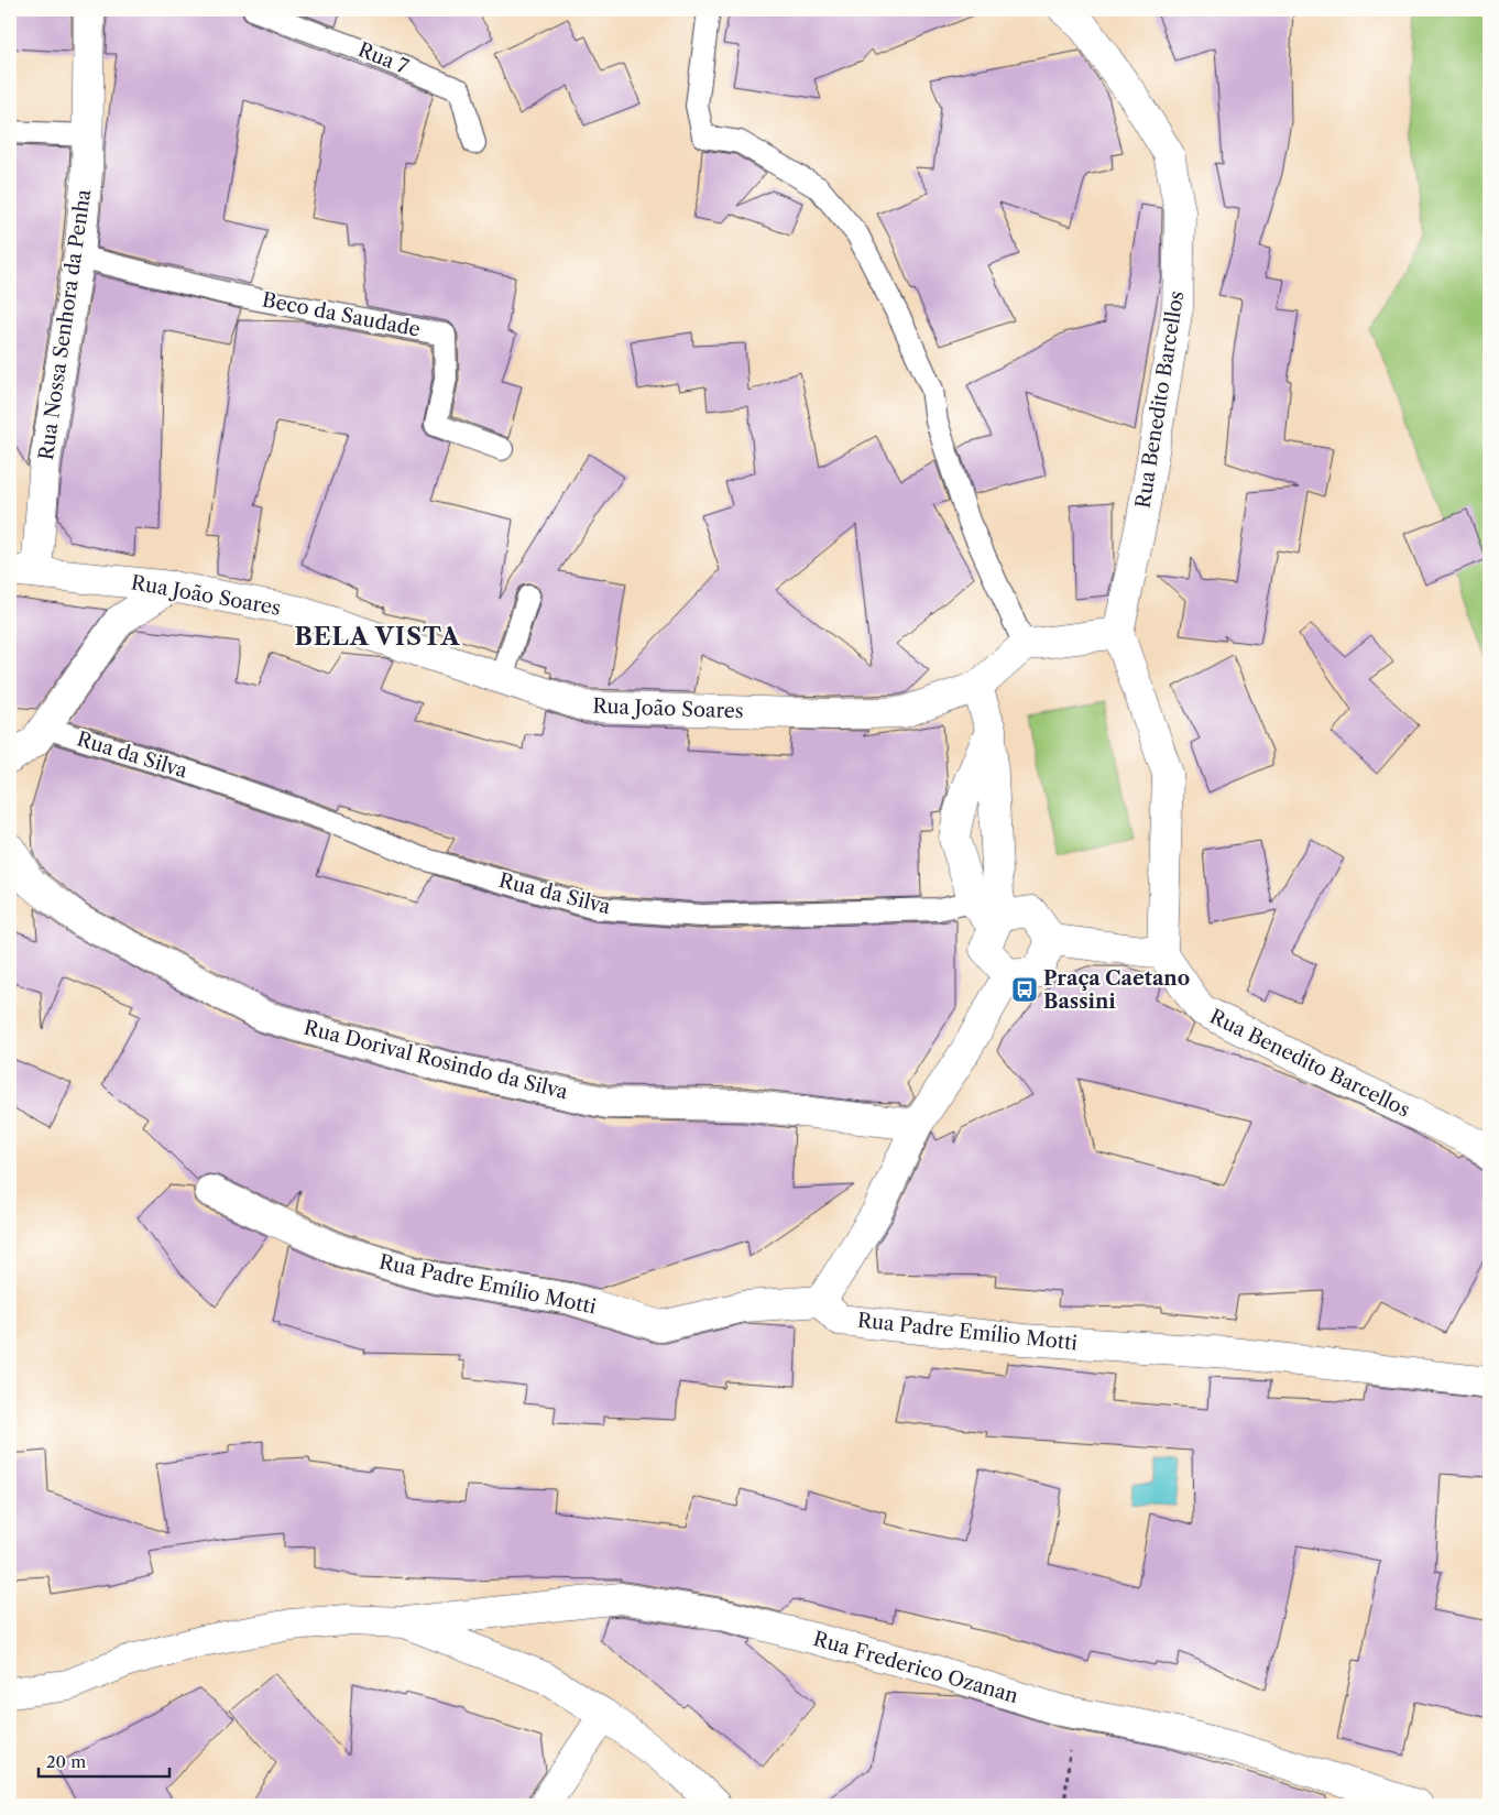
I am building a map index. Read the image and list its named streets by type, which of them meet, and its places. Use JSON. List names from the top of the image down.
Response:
{
  "streets": {
    "street": [
      "Rua Nossa Senhora da Penha",
      "Rua Benedito Barcellos",
      "Rua João Soares",
      "Rua Dorival Rosindo da Silva",
      "Rua Padre Emílio Motti",
      "Rua Frederico Ozanan"
    ],
    "lane": ["Rua 7", "Beco da Saudade", "Rua da Silva"]
  },
  "crossings": [
    ["Beco da Saudade", "Rua Nossa Senhora da Penha"],
    ["Rua Nossa Senhora da Penha", "Rua João Soares"]
  ],
  "districts": ["BELA VISTA"],
  "places": {
    "bus stop": ["Praça Caetano Bassini"]
  },
  "scale_bar": "20 m"
}
